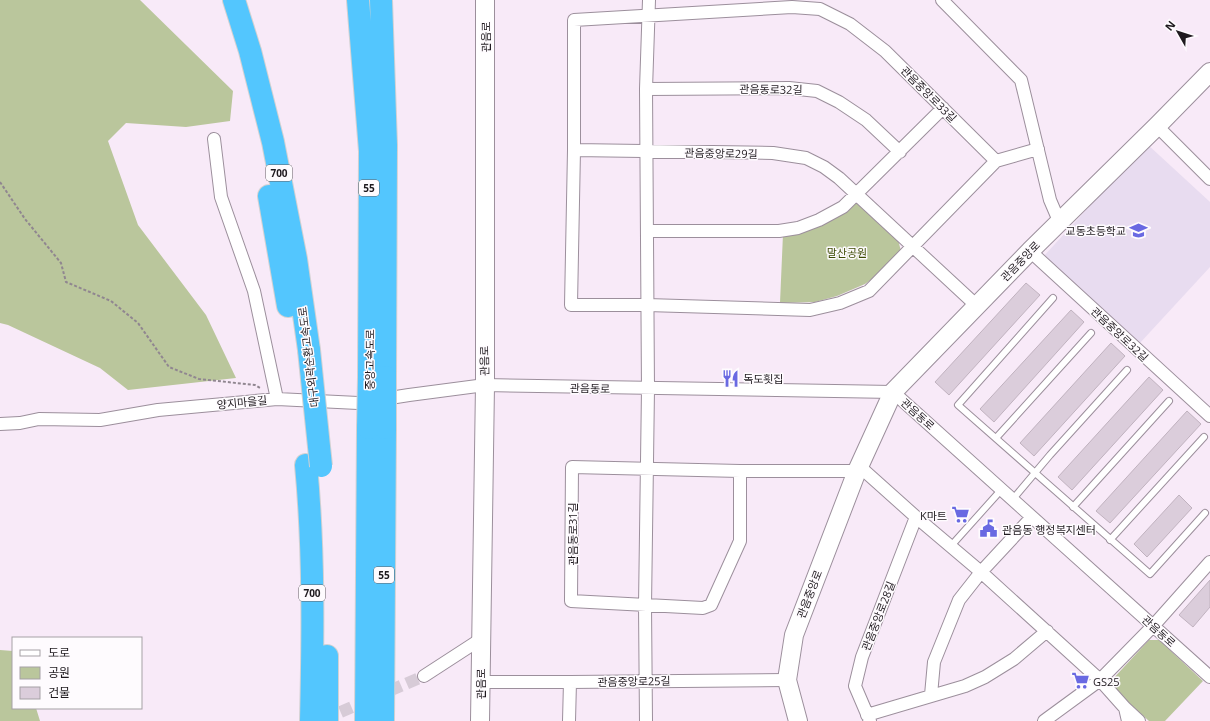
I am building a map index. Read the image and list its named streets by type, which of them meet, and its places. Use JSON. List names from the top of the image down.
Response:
{
  "streets": {
    "highway": [
      "700",
      "55",
      "대구외곽순환고속도로",
      "중앙고속도로"
    ],
    "main road": ["관음로", "관음중앙로"],
    "street": [
      "관음동로32길",
      "관음중앙로33길",
      "관음중앙로29길",
      "관음중앙로32길",
      "관음동로",
      "양지마을길",
      "관음동로31길",
      "관음중앙로28길",
      "관음중앙로25길"
    ]
  },
  "crossings": [
    ["관음로", "관음동로"],
    ["관음로", "양지마을길"],
    ["관음로", "관음중앙로25길"],
    ["관음중앙로29길", "관음중앙로"],
    ["관음중앙로", "관음중앙로32길"],
    ["관음중앙로", "관음동로"],
    ["관음중앙로", "관음중앙로25길"],
    ["관음동로", "양지마을길"]
  ],
  "parks": ["말산공원"],
  "places": {
    "school or university": ["교동초등학교"],
    "restaurant": ["독도횟집"],
    "supermarket": ["K마트", "GS25"],
    "public building": ["관음동 행정복지센터"]
  },
  "legend": ["도로", "공원", "건물"],
  "north": "top left"
}
